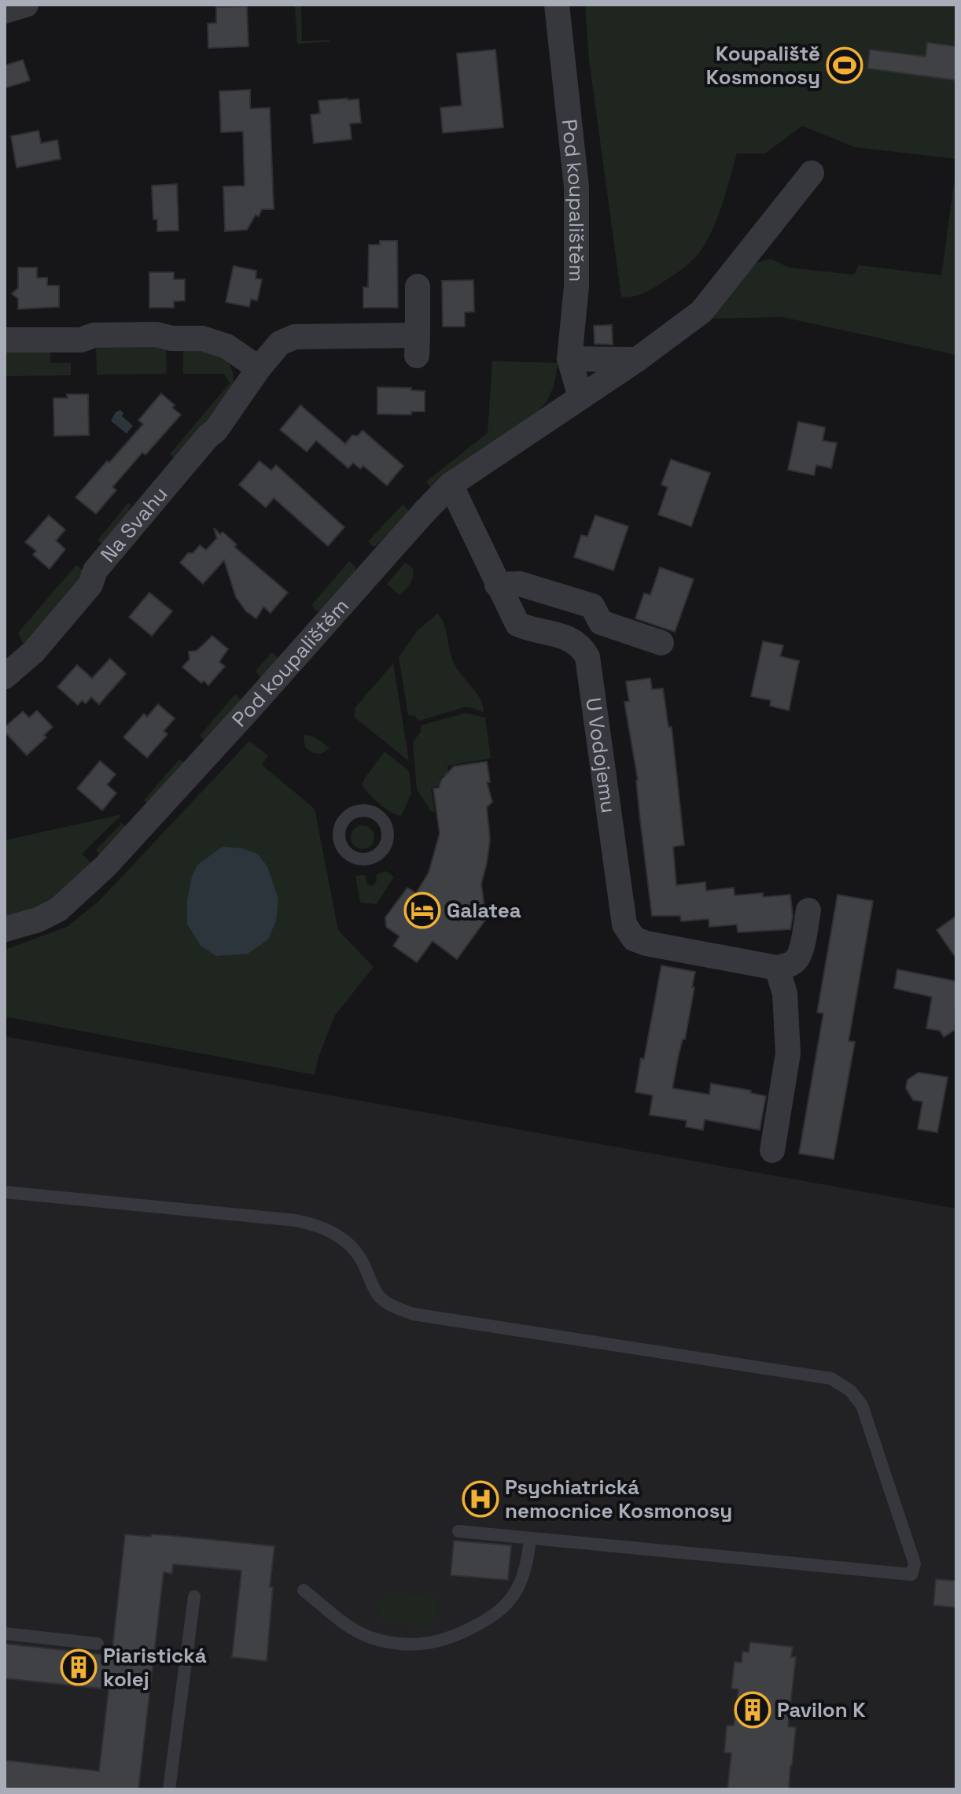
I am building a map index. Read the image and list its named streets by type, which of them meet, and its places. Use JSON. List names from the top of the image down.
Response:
{
  "streets": {
    "street": ["Pod koupalištěm", "Na Svahu", "U Vodojemu"]
  },
  "crossings": [
    ["Pod koupalištěm", "U Vodojemu"]
  ],
  "places": {
    "sports": ["Koupaliště Kosmonosy"],
    "hotel": ["Galatea"],
    "hospital": ["Psychiatrická nemocnice Kosmonosy"],
    "building": ["Piaristická kolej", "Pavilon K"]
  }
}
